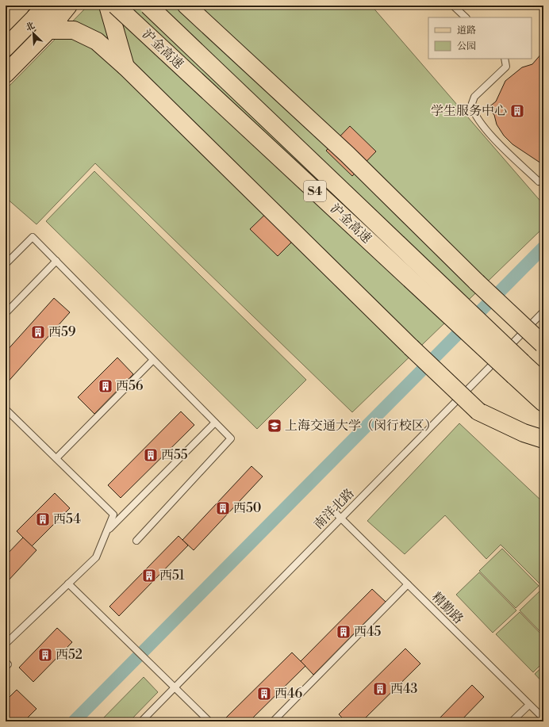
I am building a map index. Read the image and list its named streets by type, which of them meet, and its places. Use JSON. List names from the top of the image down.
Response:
{
  "streets": {
    "main road": ["沪金高速", "S4"],
    "lane": ["南洋北路", "精勤路"]
  },
  "crossings": [
    ["南洋北路", "精勤路"]
  ],
  "places": {
    "building": [
      "学生服务中心",
      "西59",
      "西56",
      "西55",
      "西50",
      "西54",
      "西51",
      "西45",
      "西52",
      "西43",
      "西46"
    ],
    "school or university": ["上海交通大学（闵行校区）"]
  },
  "legend": ["道路", "公园"],
  "north": "top left"
}
